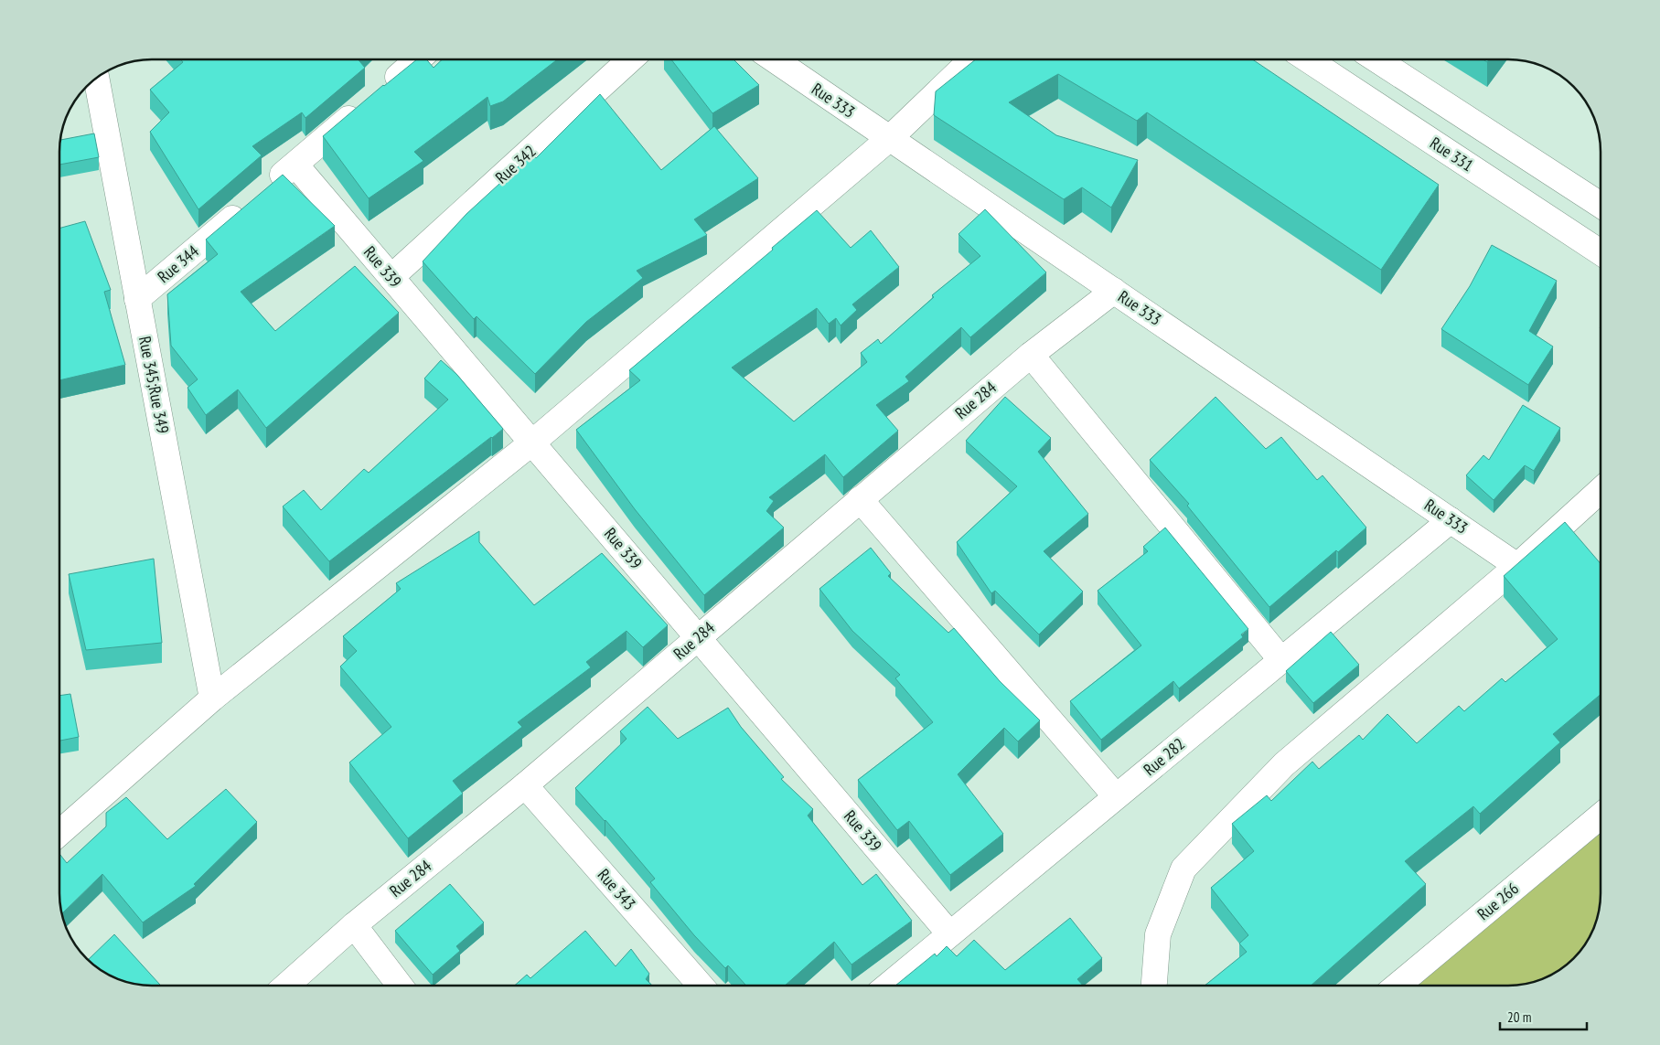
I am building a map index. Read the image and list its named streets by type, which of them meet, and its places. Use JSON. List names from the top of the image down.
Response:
{
  "streets": {
    "street": [
      "Rue 333",
      "Rue 331",
      "Rue 342",
      "Rue 344",
      "Rue 339",
      "Rue 345;Rue 349",
      "Rue 284",
      "Rue 282",
      "Rue 343",
      "Rue 266"
    ]
  },
  "crossings": [
    ["Rue 333", "Rue 284"],
    ["Rue 333", "Rue 282"],
    ["Rue 342", "Rue 339"],
    ["Rue 344", "Rue 345;Rue 349"],
    ["Rue 339", "Rue 284"],
    ["Rue 339", "Rue 282"],
    ["Rue 284", "Rue 343"]
  ],
  "scale_bar": "20 m"
}
